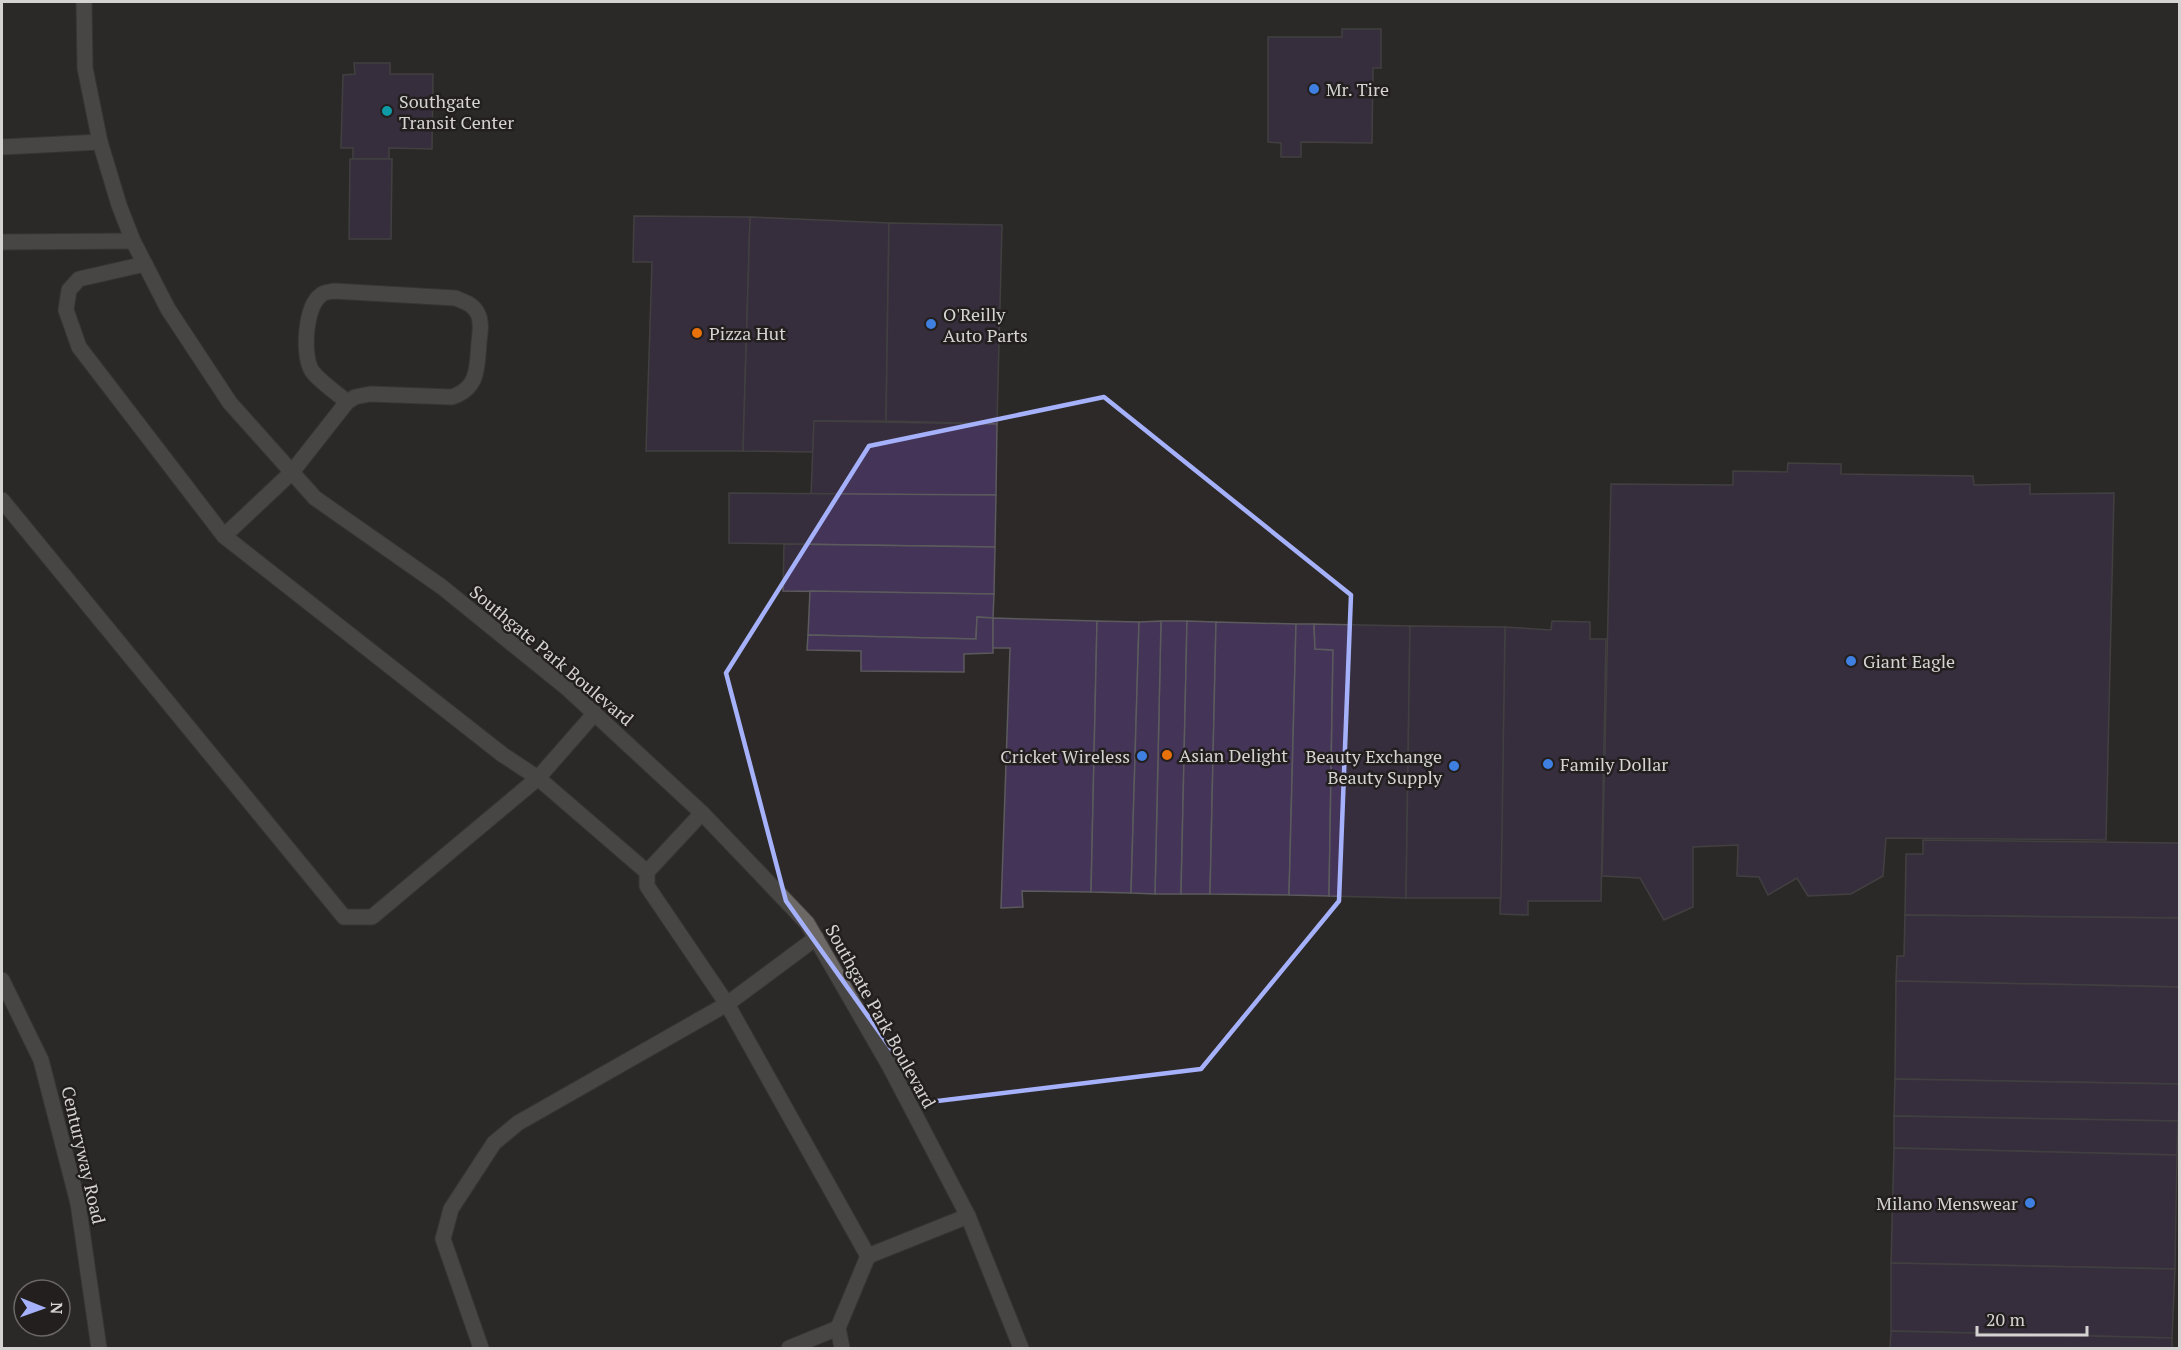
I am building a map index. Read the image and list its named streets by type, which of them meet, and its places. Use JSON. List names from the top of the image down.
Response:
{
  "streets": {
    "street": ["Southgate Park Boulevard", "Centuryway Road"]
  },
  "places": [
    "Mr. Tire",
    "Southgate Transit Center",
    "O'Reilly Auto Parts",
    "Pizza Hut",
    "Giant Eagle",
    "Asian Delight",
    "Cricket Wireless",
    "Family Dollar",
    "Beauty Exchange Beauty Supply",
    "Milano Menswear"
  ],
  "scale_bar": "20 m",
  "north": "right"
}
